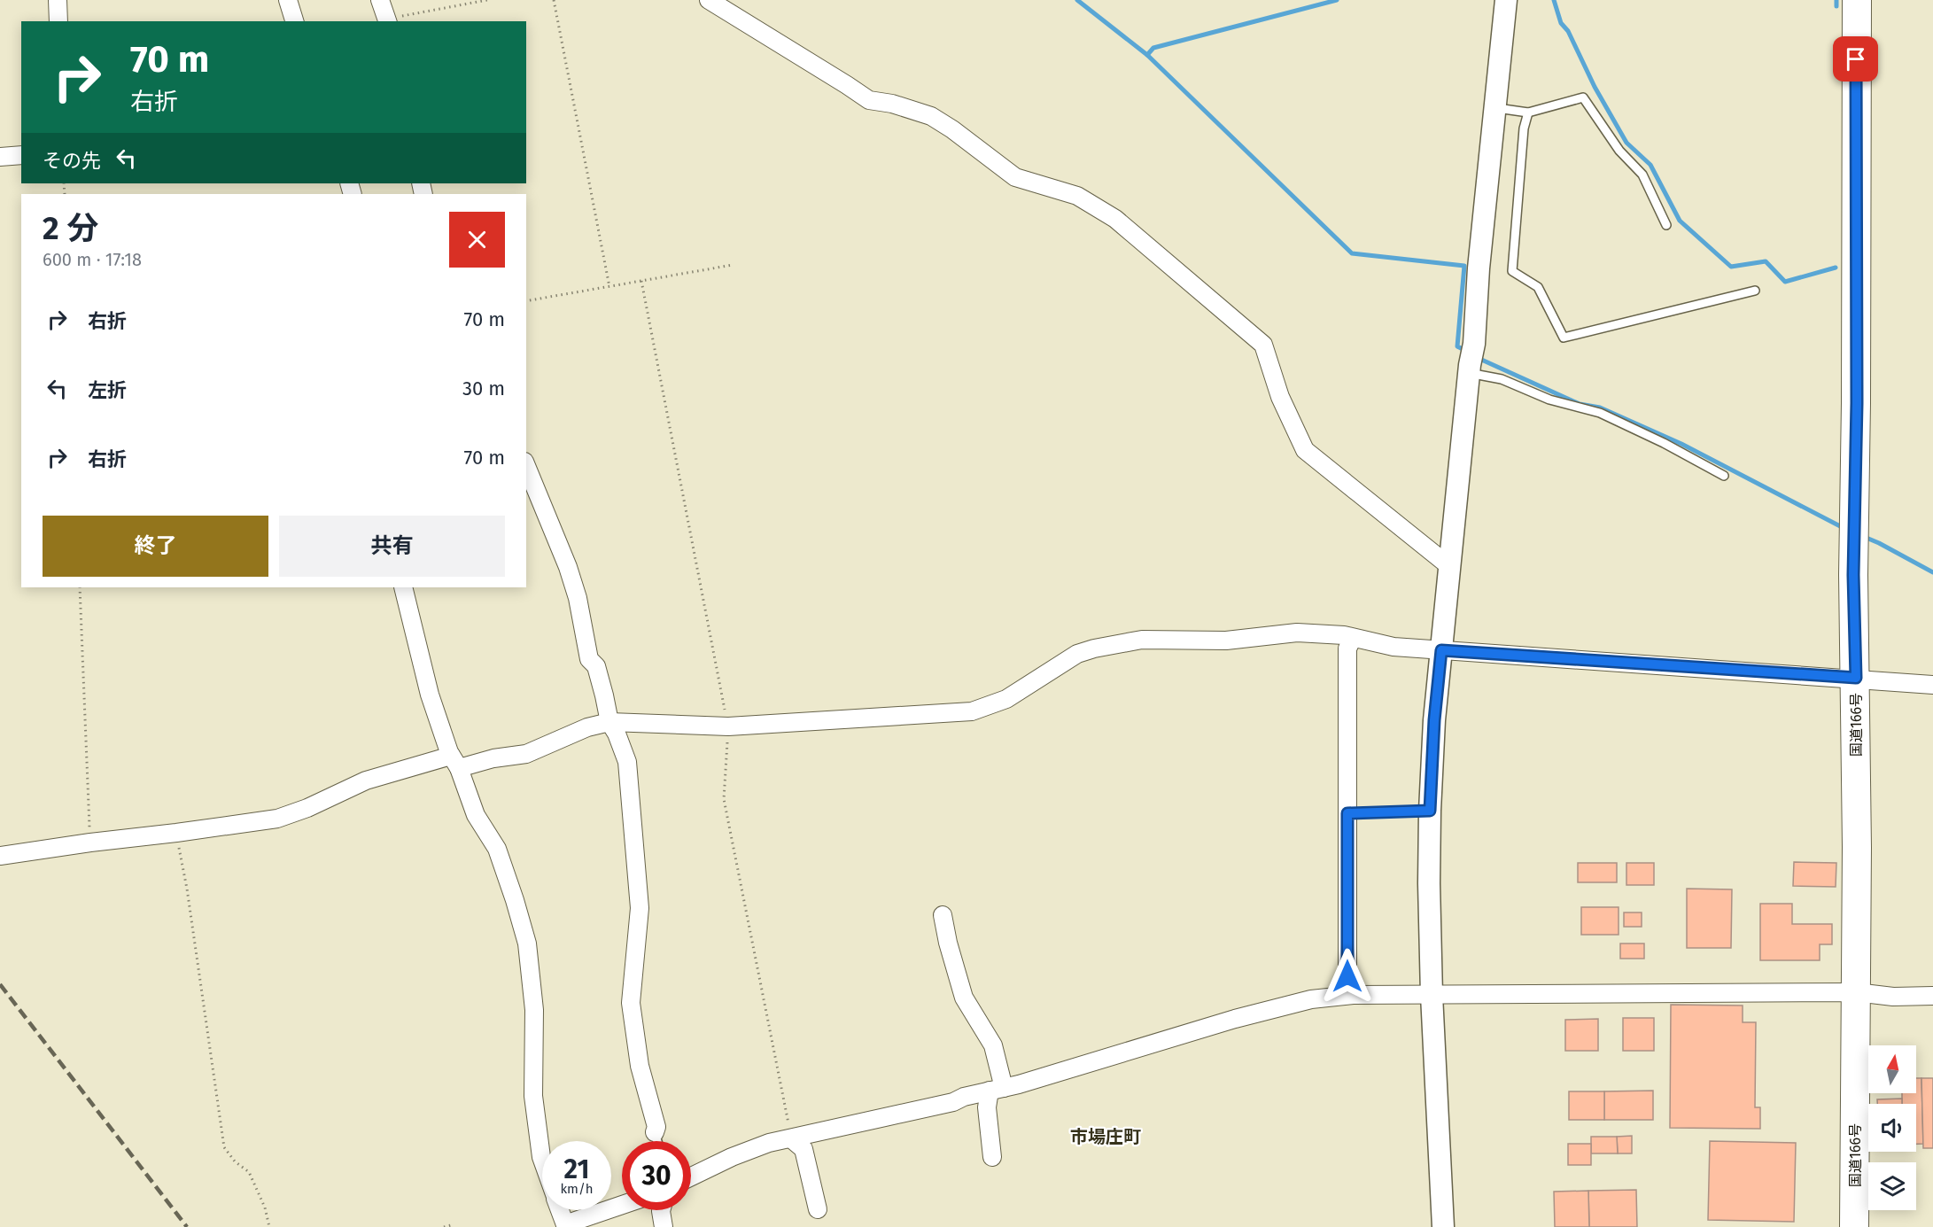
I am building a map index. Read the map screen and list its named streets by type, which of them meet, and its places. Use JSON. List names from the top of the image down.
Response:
{
  "streets": {
    "highway": ["国道166号"]
  },
  "districts": ["市場庄町"],
  "north": "top",
  "page": {
    "turn": ["70 m", "右折"],
    "then": "その先",
    "heading": ["2 分", "600 m · 17:18"],
    "list": [
      {
        "name": "右折",
        "value": "70 m"
      },
      {
        "name": "左折",
        "value": "30 m"
      },
      {
        "name": "右折",
        "value": "70 m"
      }
    ],
    "buttons": ["終了", "共有"],
    "speed": "21 km/h",
    "limit": "30"
  }
}
